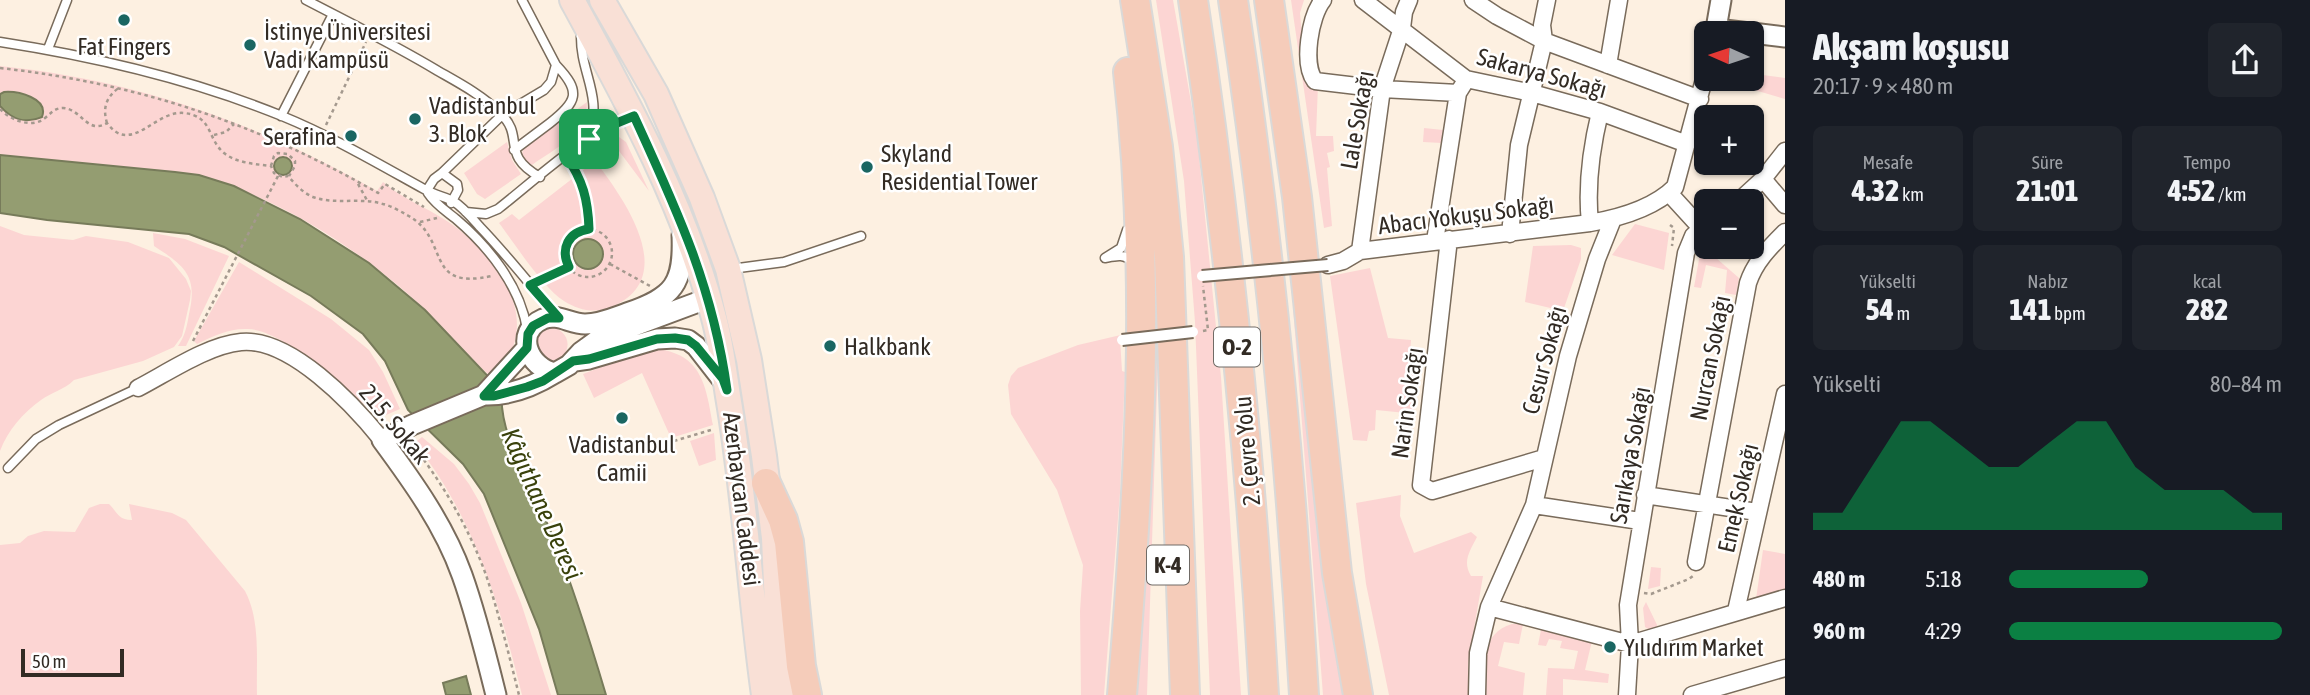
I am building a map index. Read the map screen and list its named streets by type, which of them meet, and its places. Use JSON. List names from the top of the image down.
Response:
{
  "streets": {
    "highway": ["O-2", "2. Çevre Yolu", "K-4"],
    "main road": ["Azerbaycan Caddesi"],
    "street": [
      "Sakarya Sokağı",
      "Lale Sokağı",
      "Abacı Yokuşu Sokağı",
      "Nurcan Sokağı",
      "Cesur Sokağı",
      "Narin Sokağı",
      "215. Sokak",
      "Sarıkaya Sokağı",
      "Emek Sokağı"
    ]
  },
  "crossings": [
    ["Sakarya Sokağı", "Lale Sokağı"],
    ["Lale Sokağı", "Abacı Yokuşu Sokağı"],
    ["Abacı Yokuşu Sokağı", "Cesur Sokağı"],
    ["Abacı Yokuşu Sokağı", "Narin Sokağı"],
    ["Cesur Sokağı", "Narin Sokağı"]
  ],
  "water": ["Kâğıthane Deresi"],
  "places": [
    "Fat Fingers",
    "İstinye Üniversitesi Vadi Kampüsü",
    "Vadistanbul 3. Blok",
    "Serafina",
    "Skyland Residential Tower",
    "Halkbank",
    "Vadistanbul Camii",
    "Yılıdırım Market"
  ],
  "scale_bar": "50 m",
  "north": "left",
  "page": {
    "heading": ["Akşam koşusu", "20:17 · 9 × 480 m"],
    "map_buttons": ["+", "−"],
    "stats": [
      ["Mesafe", "4.32 km"],
      ["Süre", "21:01"],
      ["Tempo", "4:52 /km"],
      ["Yükselti", "54 m"],
      ["Nabız", "141 bpm"],
      ["kcal", "282"]
    ],
    "chart": ["Yükselti", "80–84 m"],
    "list": [
      {
        "name": "480 m",
        "note": "5:18"
      },
      {
        "name": "960 m",
        "note": "4:29"
      }
    ],
    "scale": "50 m"
  }
}
